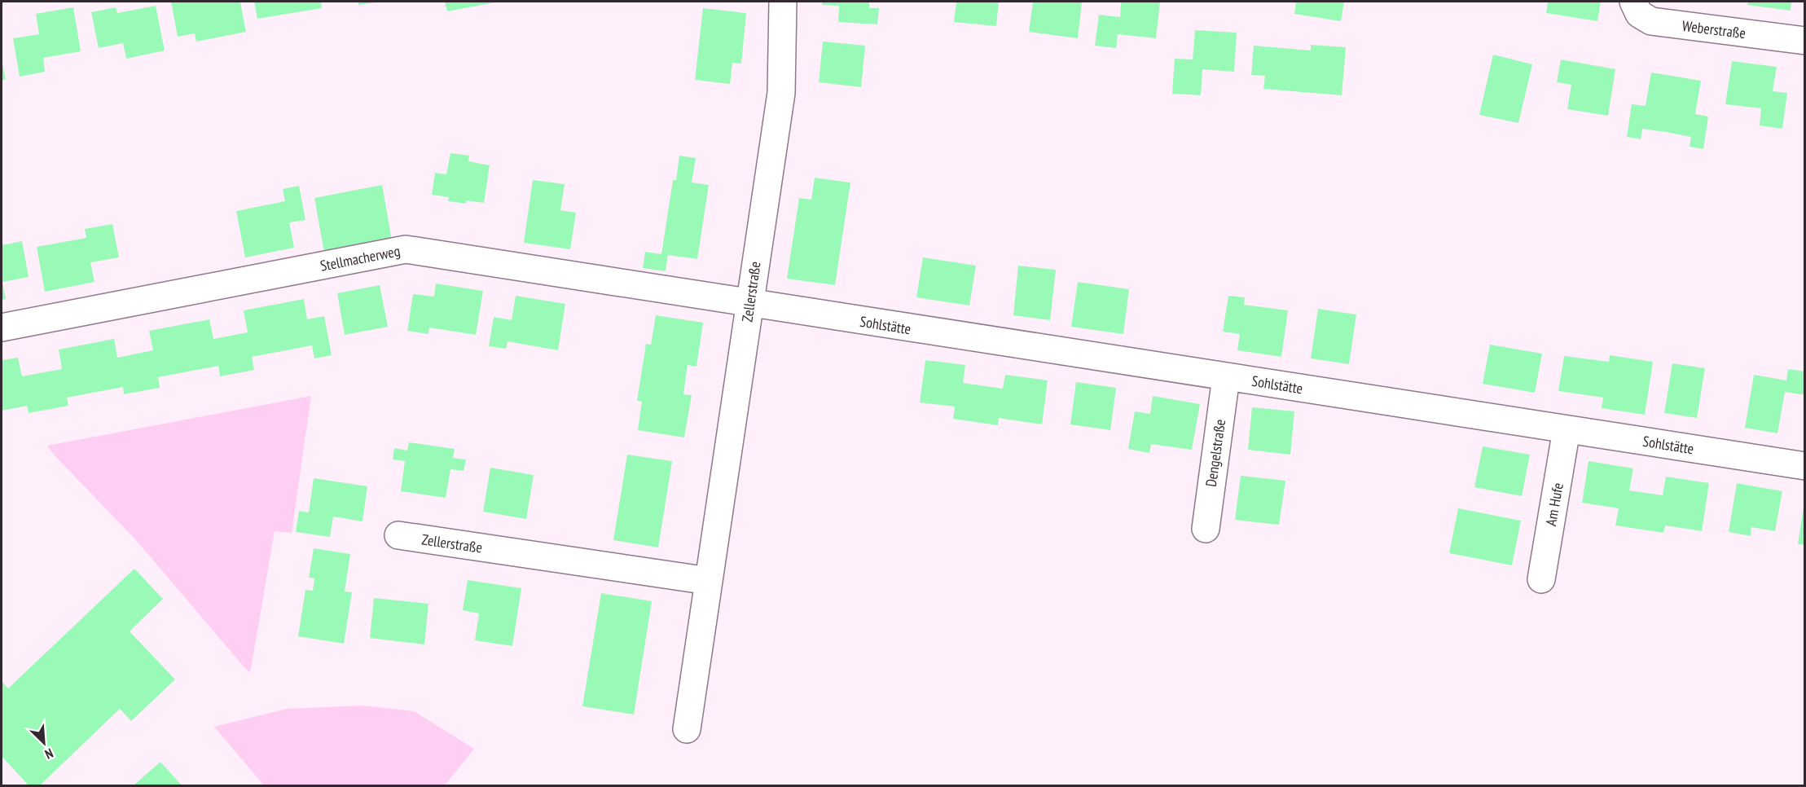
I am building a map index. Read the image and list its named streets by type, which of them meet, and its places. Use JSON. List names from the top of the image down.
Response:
{
  "streets": {
    "street": [
      "Weberstraße",
      "Stellmacherweg",
      "Zellerstraße",
      "Sohlstätte",
      "Dengelstraße",
      "Am Hufe"
    ]
  },
  "crossings": [
    ["Stellmacherweg", "Zellerstraße"],
    ["Stellmacherweg", "Sohlstätte"],
    ["Zellerstraße", "Sohlstätte"],
    ["Sohlstätte", "Dengelstraße"],
    ["Sohlstätte", "Am Hufe"]
  ],
  "north": "bottom right"
}
